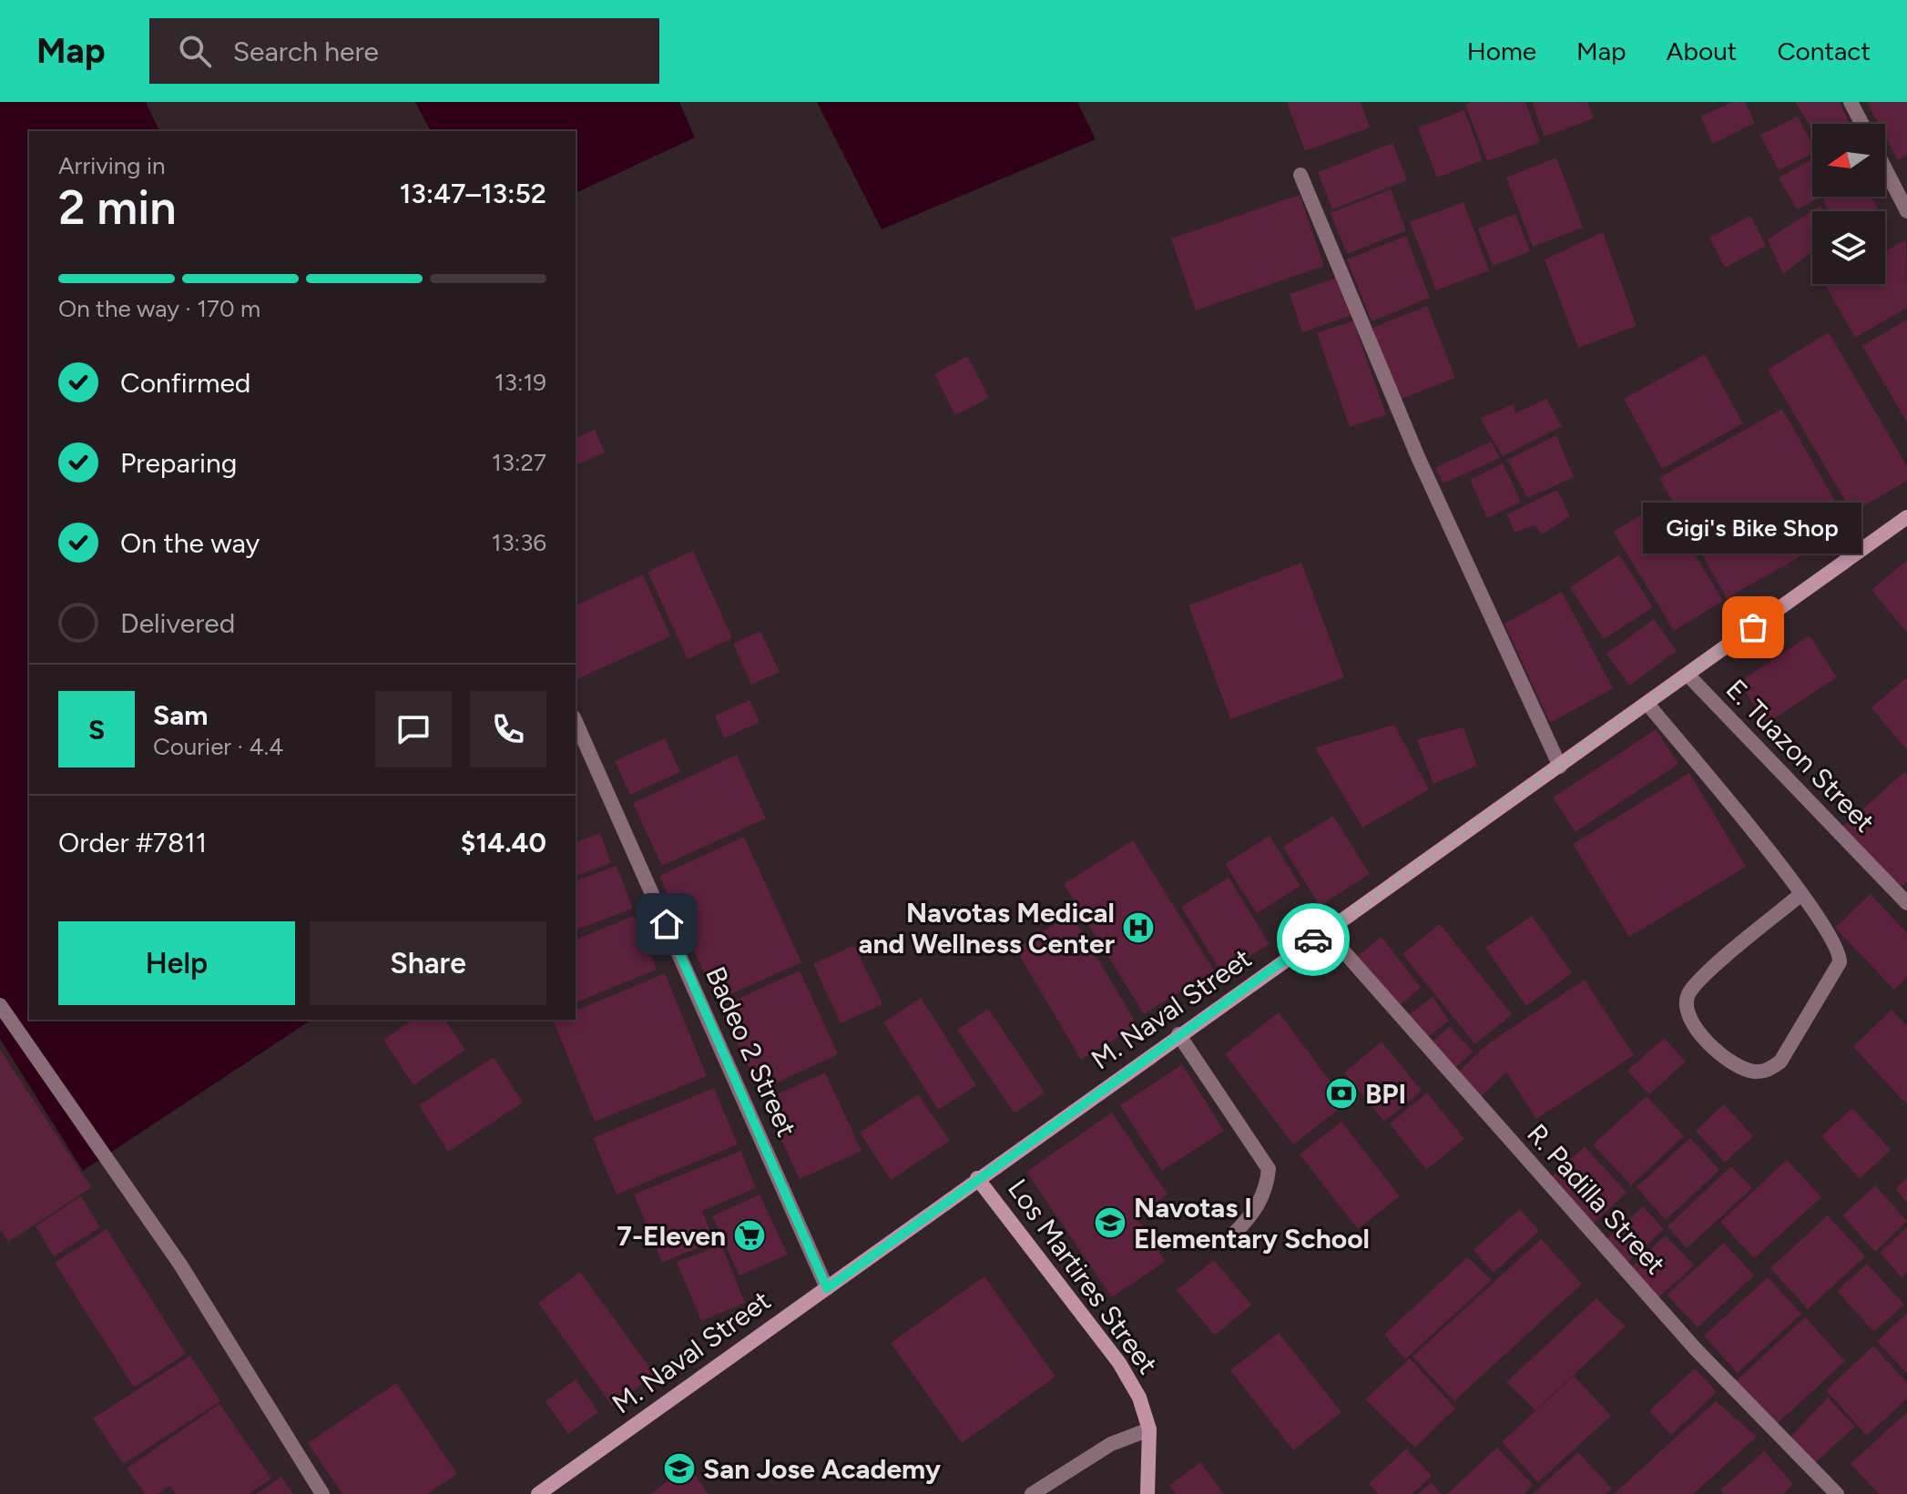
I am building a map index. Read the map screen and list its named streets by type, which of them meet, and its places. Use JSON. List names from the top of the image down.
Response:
{
  "streets": {
    "main road": ["M. Naval Street", "Los Martires Street"],
    "street": ["E. Tuazon Street", "Badeo 2 Street", "R. Padilla Street"]
  },
  "crossings": [
    ["E. Tuazon Street", "M. Naval Street"],
    ["M. Naval Street", "Badeo 2 Street"],
    ["M. Naval Street", "R. Padilla Street"],
    ["M. Naval Street", "Los Martires Street"]
  ],
  "places": {
    "other": ["Gigi's Bike Shop"],
    "hospital": ["Navotas Medical and Wellness Center"],
    "bank": ["BPI"],
    "school or university": ["Navotas I Elementary School", "San Jose Academy"],
    "supermarket": ["7-Eleven"]
  },
  "north": "left",
  "page": {
    "header": "Map",
    "search": "Search here",
    "nav": [
      "Home",
      "Map",
      "About",
      "Contact"
    ],
    "heading": ["2 min", "Arriving in", "13:47–13:52"],
    "panel": [
      "Sam",
      "Courier · 4.4",
      "Order #7811",
      "$14.40"
    ],
    "bar": "On the way · 170 m",
    "list": [
      ["Confirmed", "13:19"],
      ["Preparing", "13:27"],
      ["On the way", "13:36"],
      "Delivered"
    ],
    "bubble": "Gigi's Bike Shop",
    "round": "S",
    "buttons": ["Help", "Share"]
  }
}
